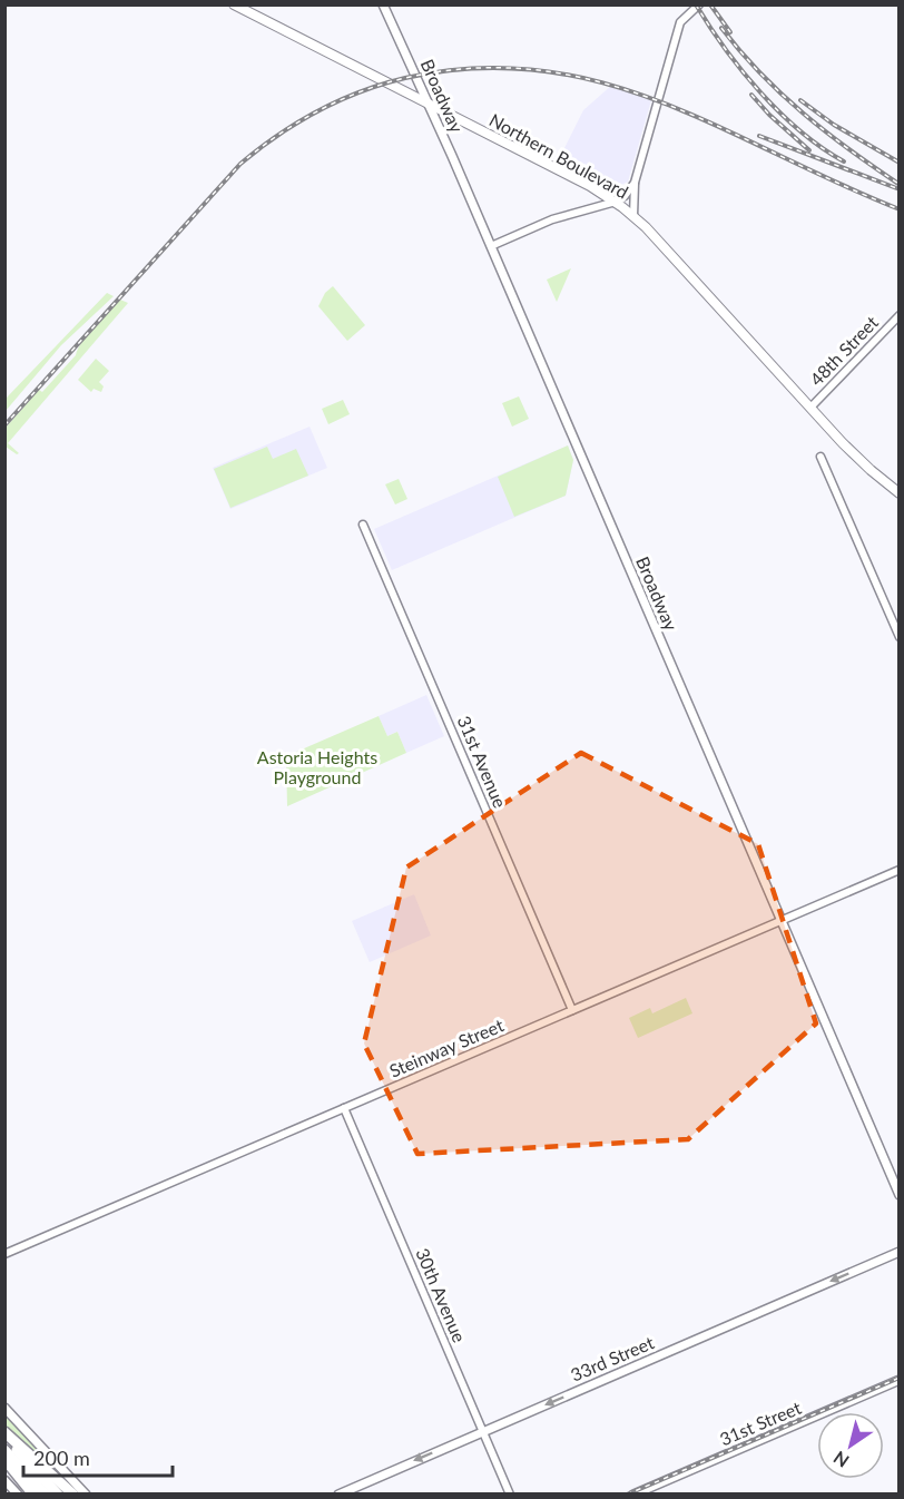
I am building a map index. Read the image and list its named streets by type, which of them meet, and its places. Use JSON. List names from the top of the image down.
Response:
{
  "streets": {
    "main road": [
      "Broadway",
      "Northern Boulevard",
      "33rd Street",
      "31st Street"
    ],
    "street": [
      "48th Street",
      "31st Avenue",
      "Steinway Street",
      "30th Avenue"
    ]
  },
  "crossings": [
    ["Broadway", "Northern Boulevard"],
    ["Broadway", "Steinway Street"],
    ["Northern Boulevard", "48th Street"],
    ["31st Avenue", "Steinway Street"],
    ["Steinway Street", "30th Avenue"],
    ["30th Avenue", "33rd Street"]
  ],
  "one_way": ["33rd Street"],
  "parks": ["Astoria Heights Playground"],
  "scale_bar": "200 m",
  "north": "bottom left"
}
